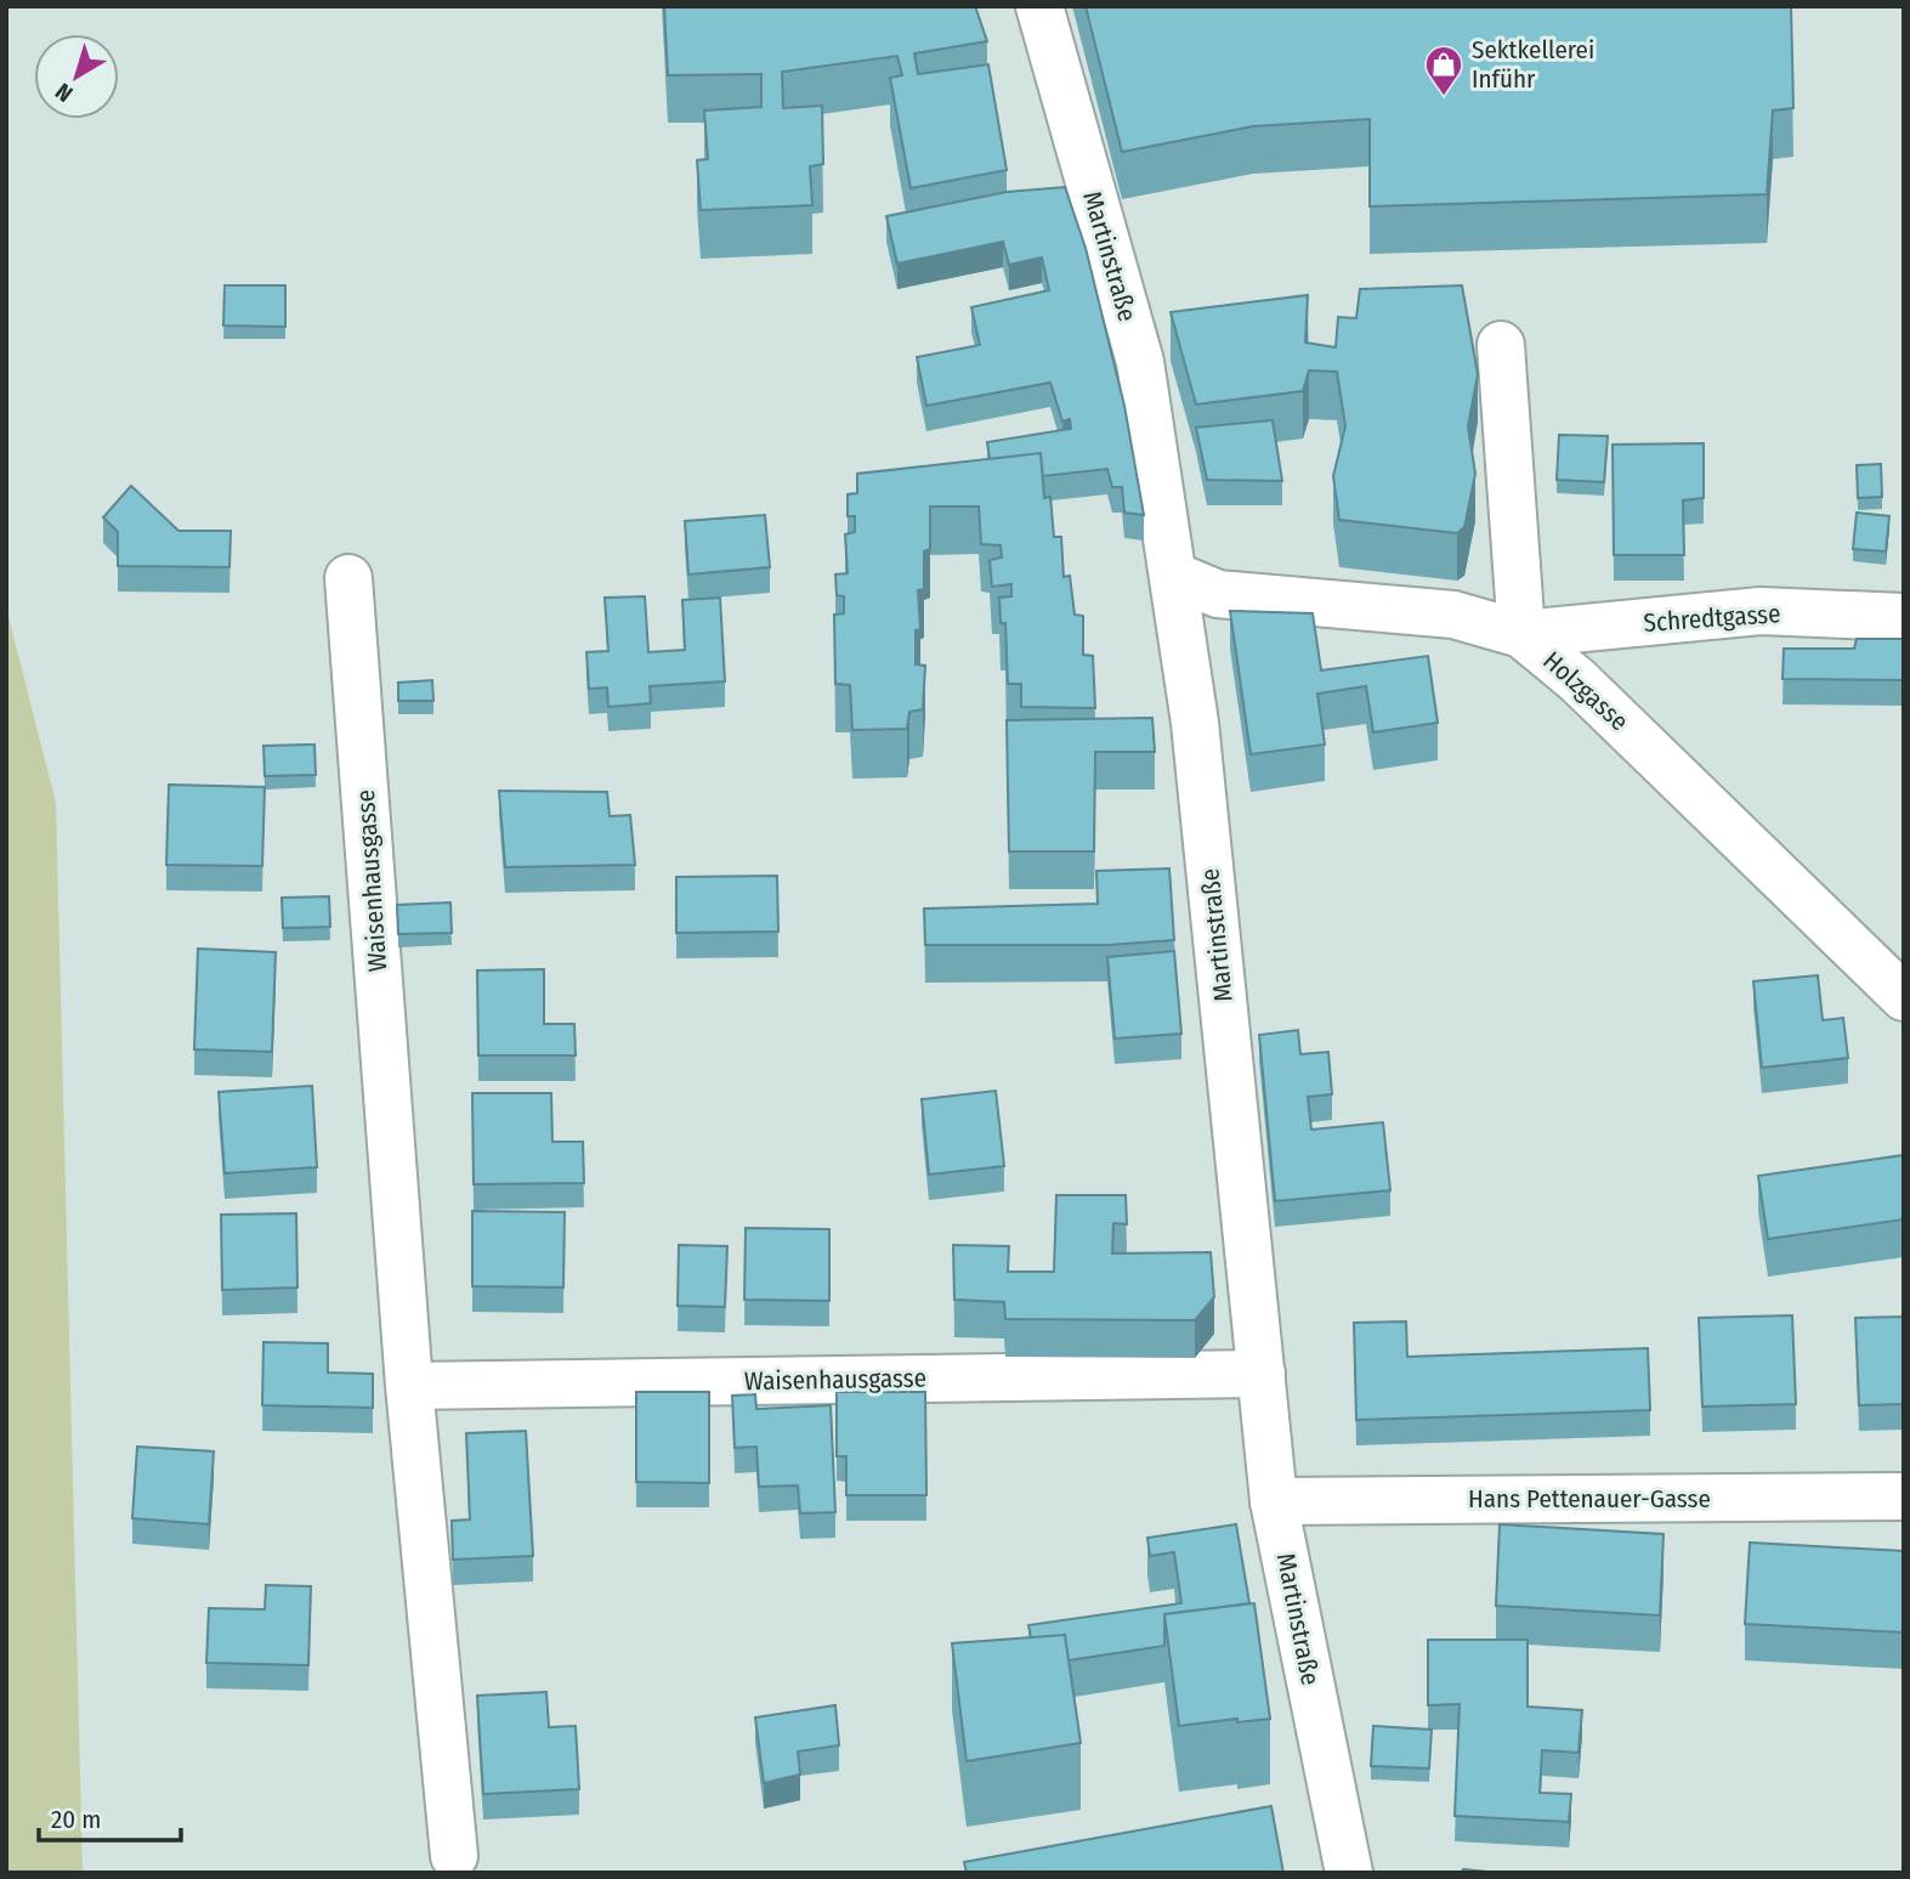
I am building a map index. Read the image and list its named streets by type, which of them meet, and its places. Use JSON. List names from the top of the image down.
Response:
{
  "streets": {
    "street": [
      "Martinstraße",
      "Schredtgasse",
      "Holzgasse",
      "Waisenhausgasse",
      "Hans Pettenauer-Gasse"
    ]
  },
  "crossings": [
    ["Martinstraße", "Holzgasse"],
    ["Martinstraße", "Waisenhausgasse"],
    ["Martinstraße", "Hans Pettenauer-Gasse"],
    ["Schredtgasse", "Holzgasse"]
  ],
  "places": {
    "shop": ["Sektkellerei Inführ"]
  },
  "scale_bar": "20 m",
  "north": "bottom left"
}
